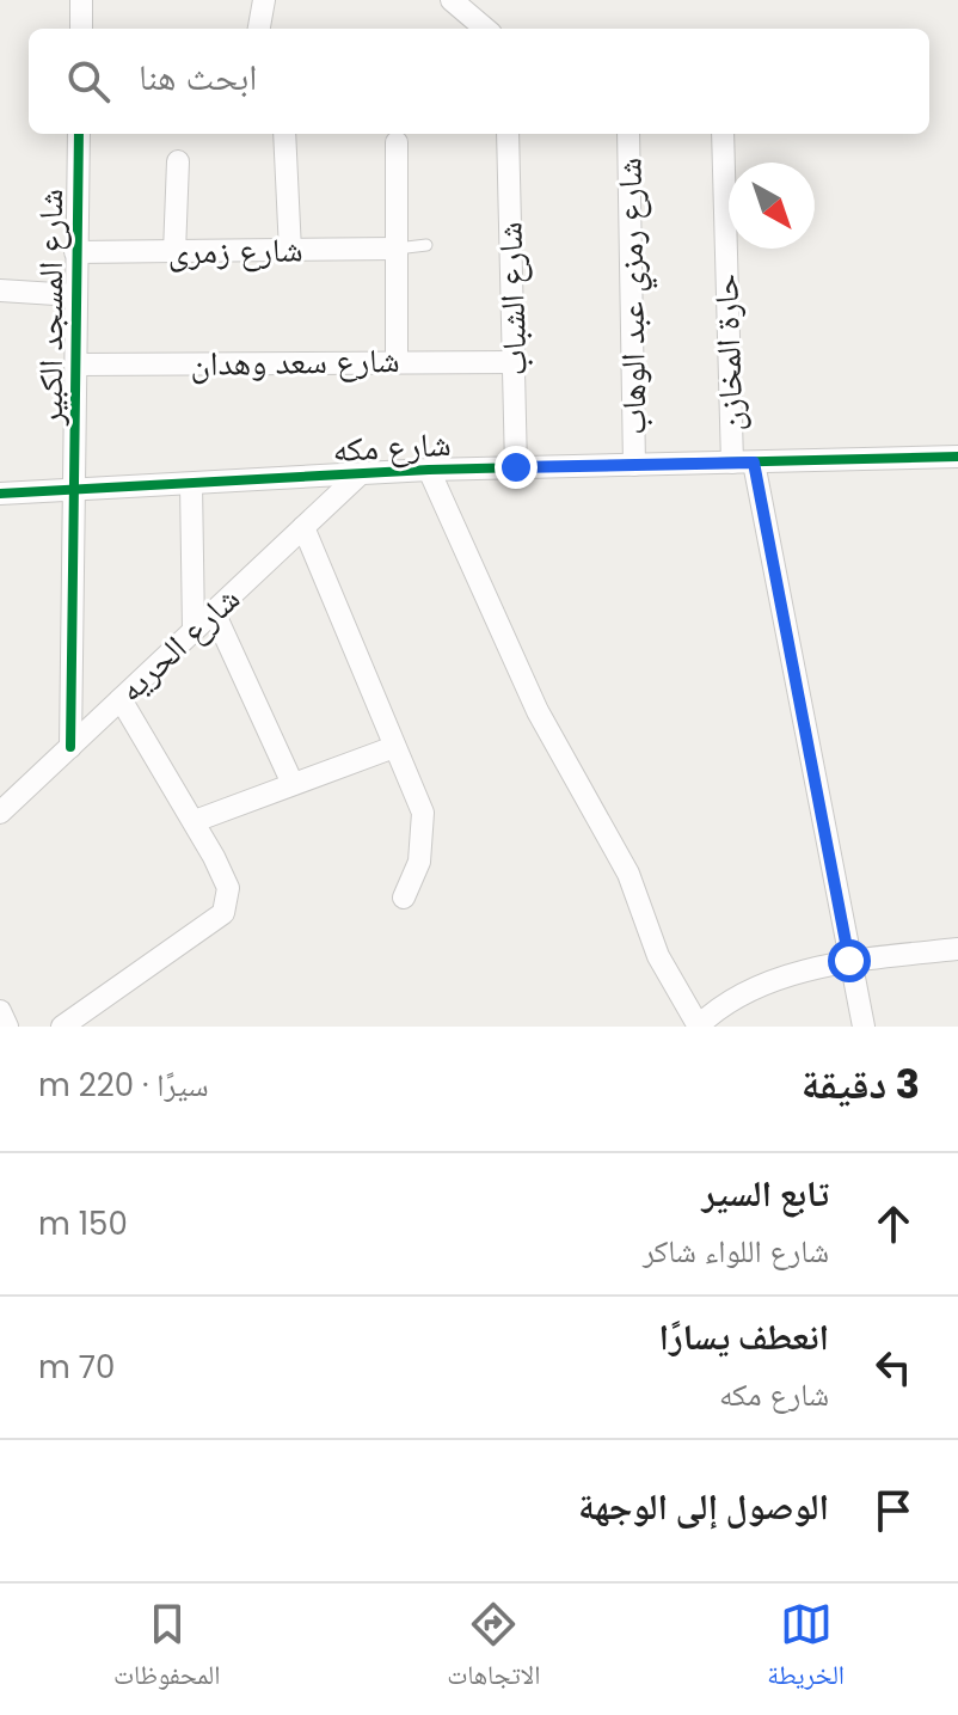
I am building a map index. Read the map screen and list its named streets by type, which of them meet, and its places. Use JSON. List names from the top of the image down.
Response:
{
  "streets": {
    "street": [
      "شارع زمرى",
      "شارع رمزي عبد الوهاب",
      "شارع الشباب",
      "شارع المسجد الكبير",
      "حارة المخازن",
      "شارع سعد وهدان",
      "شارع مكه",
      "شارع الحريه"
    ]
  },
  "crossings": [
    ["شارع زمرى", "شارع المسجد الكبير"],
    ["شارع رمزي عبد الوهاب", "شارع مكه"],
    ["شارع الشباب", "شارع سعد وهدان"],
    ["شارع الشباب", "شارع مكه"],
    ["شارع المسجد الكبير", "شارع سعد وهدان"],
    ["شارع المسجد الكبير", "شارع مكه"],
    ["شارع المسجد الكبير", "شارع الحريه"],
    ["حارة المخازن", "شارع مكه"],
    ["شارع مكه", "شارع الحريه"]
  ],
  "north": "bottom right",
  "page": {
    "search": "ابحث هنا",
    "heading": ["3 دقيقة", "سيرًا · 220 m"],
    "list": [
      ["تابع السير", "شارع اللواء شاكر", "150 m"],
      ["انعطف يسارًا", "شارع مكه", "70 m"],
      "الوصول إلى الوجهة"
    ],
    "nav": ["الخريطة", "الاتجاهات", "المحفوظات"]
  }
}
